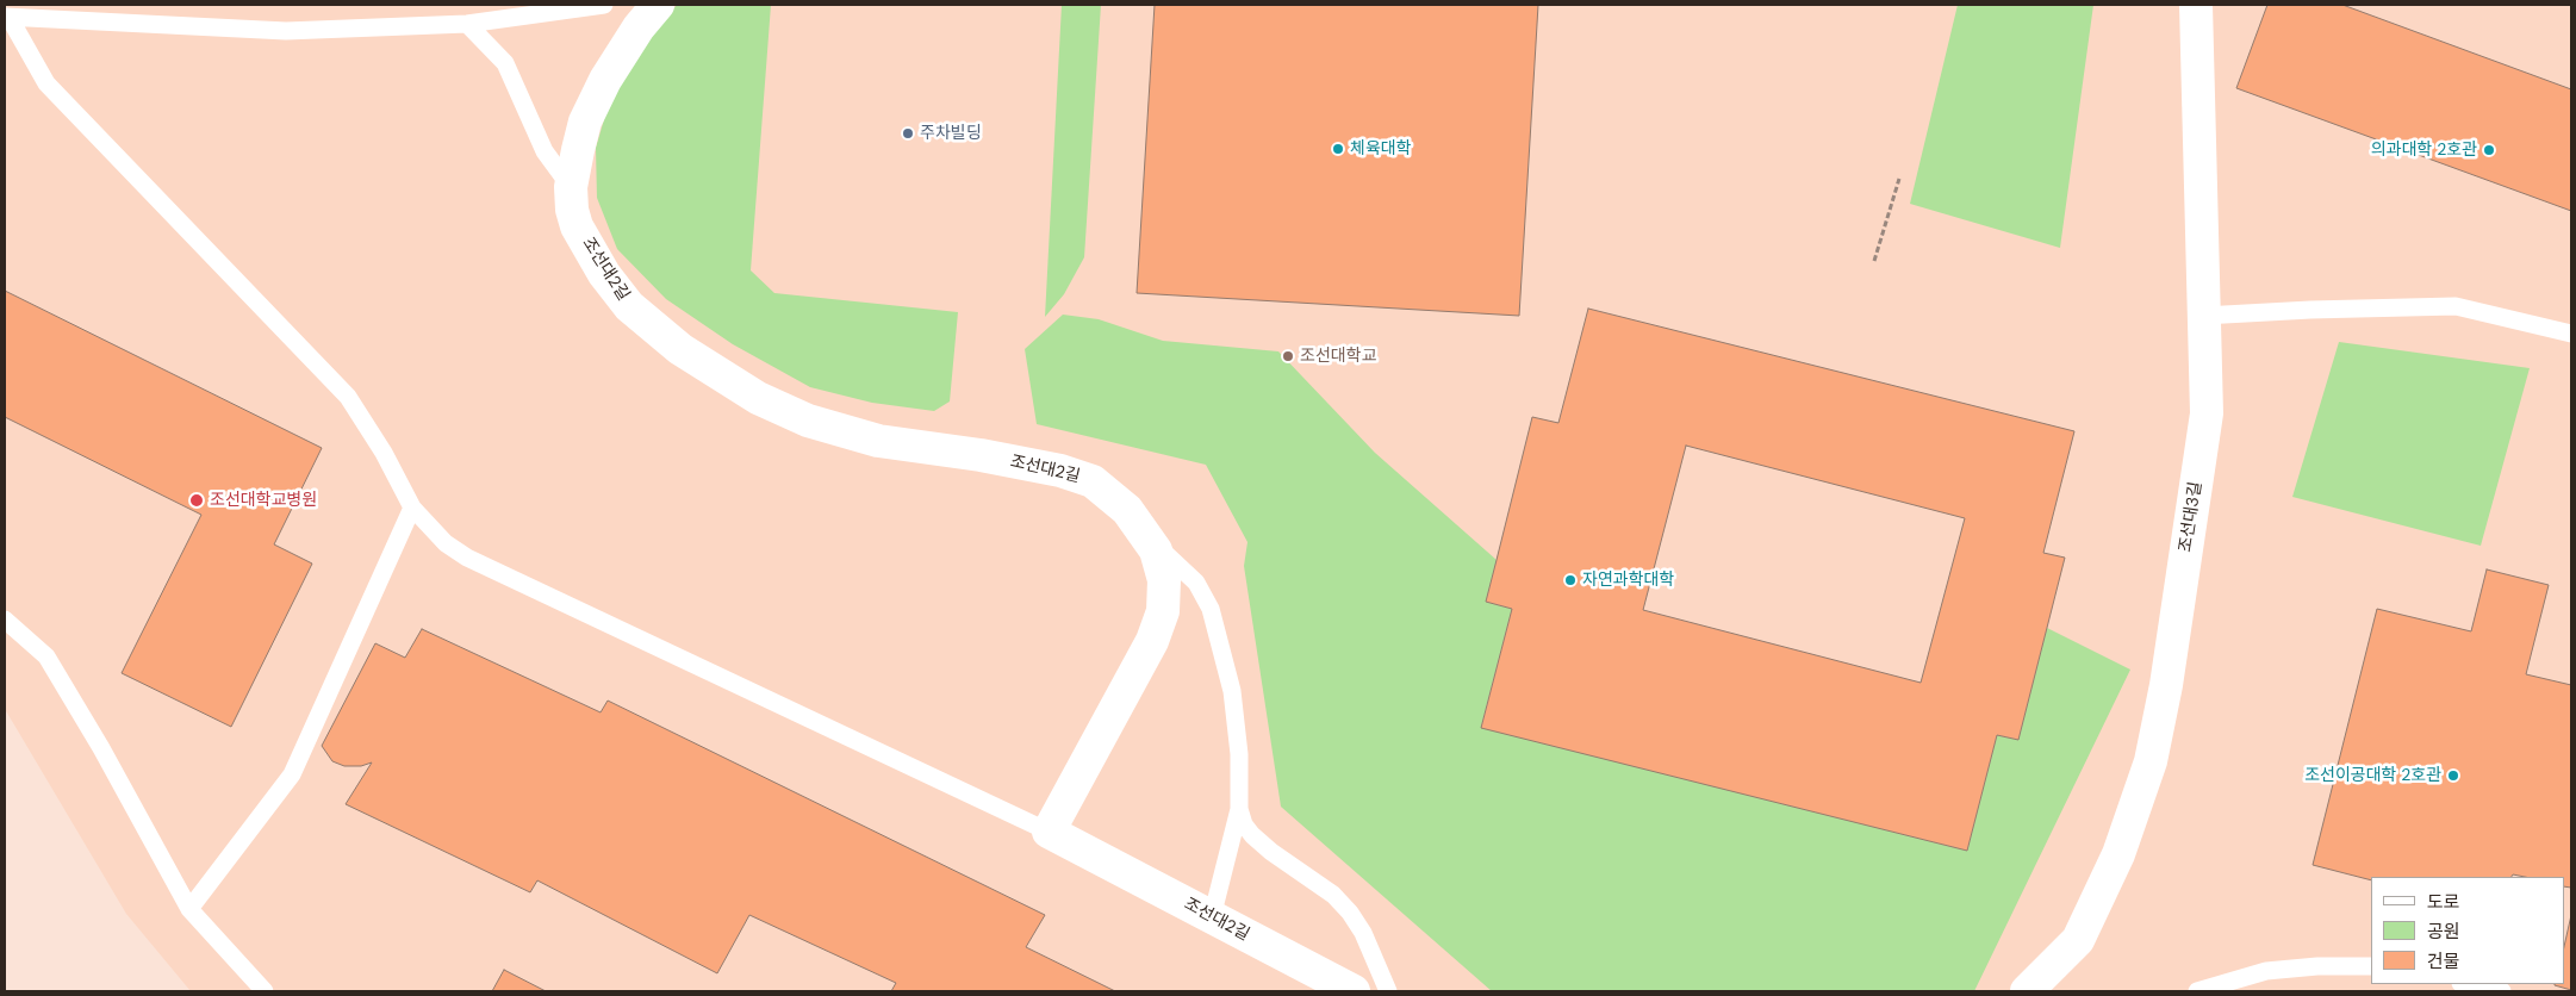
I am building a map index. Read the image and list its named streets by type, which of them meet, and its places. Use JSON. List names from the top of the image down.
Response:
{
  "streets": {
    "street": ["조선대2길", "조선대3길"]
  },
  "places": [
    "주차빌딩",
    "체육대학",
    "의과대학 2호관",
    "조선대학교",
    "조선대학교병원",
    "자연과학대학",
    "조선이공대학 2호관"
  ],
  "legend": ["도로", "공원", "건물"]
}
